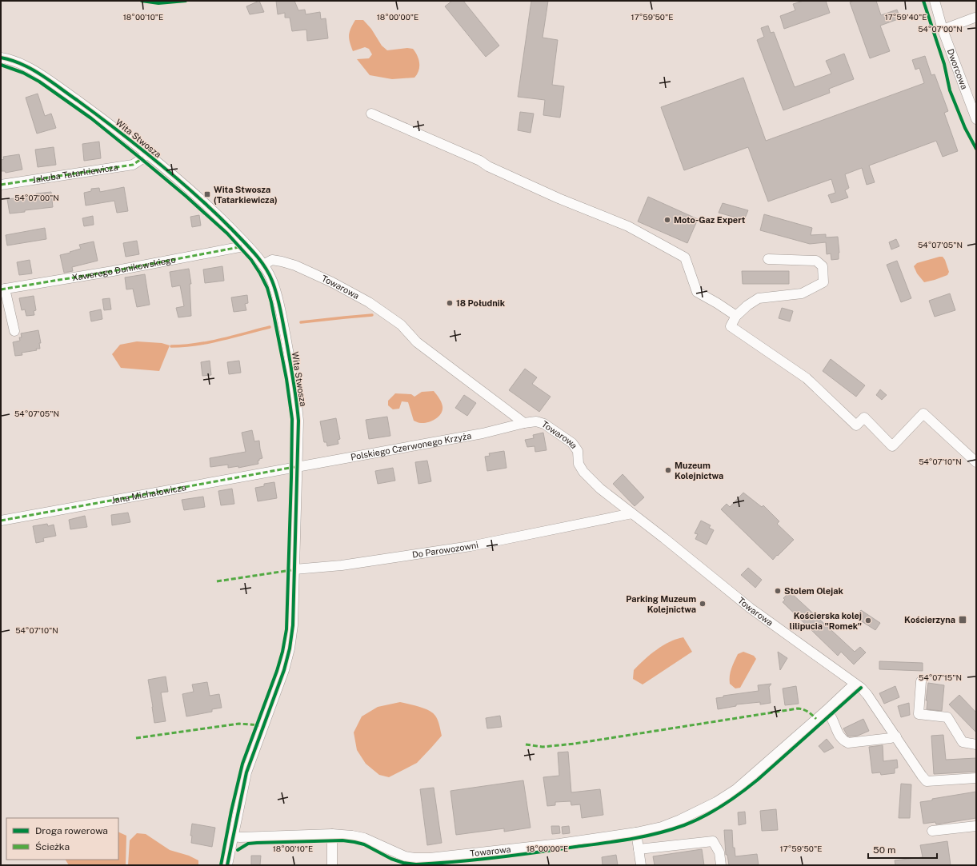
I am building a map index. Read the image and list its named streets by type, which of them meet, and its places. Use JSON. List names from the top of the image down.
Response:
{
  "streets": {
    "street": [
      "Dworcowa",
      "Wita Stwosza",
      "Jakuba Tatarkiewicza",
      "Xawerego Dunikowskiego",
      "Towarowa",
      "Polskiego Czerwonego Krzyża",
      "Jana Michałowicza",
      "Do Parowozowni"
    ]
  },
  "crossings": [
    ["Wita Stwosza", "Jakuba Tatarkiewicza"],
    ["Wita Stwosza", "Xawerego Dunikowskiego"],
    ["Wita Stwosza", "Towarowa"],
    ["Wita Stwosza", "Polskiego Czerwonego Krzyża"],
    ["Wita Stwosza", "Jana Michałowicza"],
    ["Wita Stwosza", "Do Parowozowni"],
    ["Towarowa", "Polskiego Czerwonego Krzyża"],
    ["Towarowa", "Do Parowozowni"],
    ["Polskiego Czerwonego Krzyża", "Jana Michałowicza"]
  ],
  "places": {
    "transit": ["Wita Stwosza (Tatarkiewicza)", "Kościerzyna"],
    "other": [
      "Moto-Gaz Expert",
      "18 Południk",
      "Muzeum Kolejnictwa",
      "Stolem Olejak",
      "Parking Muzeum Kolejnictwa",
      "Kościerska kolej lilipucia \"Romek\""
    ]
  },
  "legend": ["Droga rowerowa", "Ścieżka"],
  "scale_bar": "50 m",
  "coordinates": [
    "18°00'10\"E",
    "18°00'00\"E",
    "17°59'50\"E",
    "17°59'40\"E",
    "54°07'00\"N",
    "54°07'05\"N",
    "54°07'10\"N",
    "54°07'15\"N"
  ]
}
